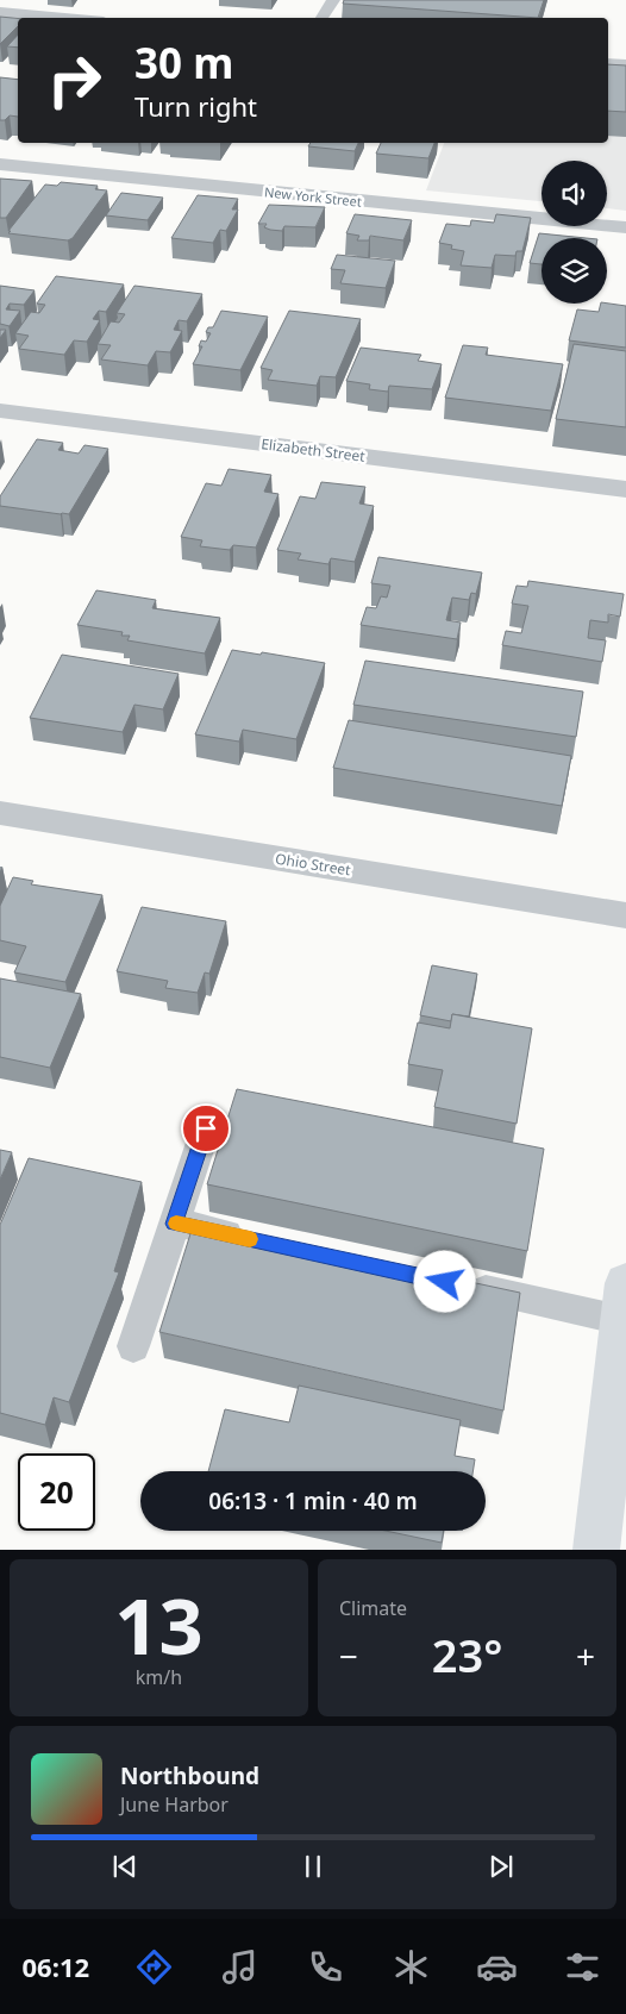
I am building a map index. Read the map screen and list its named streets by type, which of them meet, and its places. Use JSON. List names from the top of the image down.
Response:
{
  "streets": {
    "street": ["New York Street", "Elizabeth Street", "Ohio Street"]
  },
  "page": {
    "turn": ["30 m", "Turn right"],
    "limit": "20",
    "trip": "06:13 · 1 min · 40 m",
    "tile": [
      ["13", "km/h"],
      "Climate"
    ],
    "heat": ["−", "23°", "+"],
    "song": ["Northbound", "June Harbor"],
    "tabs": "06:12"
  }
}
